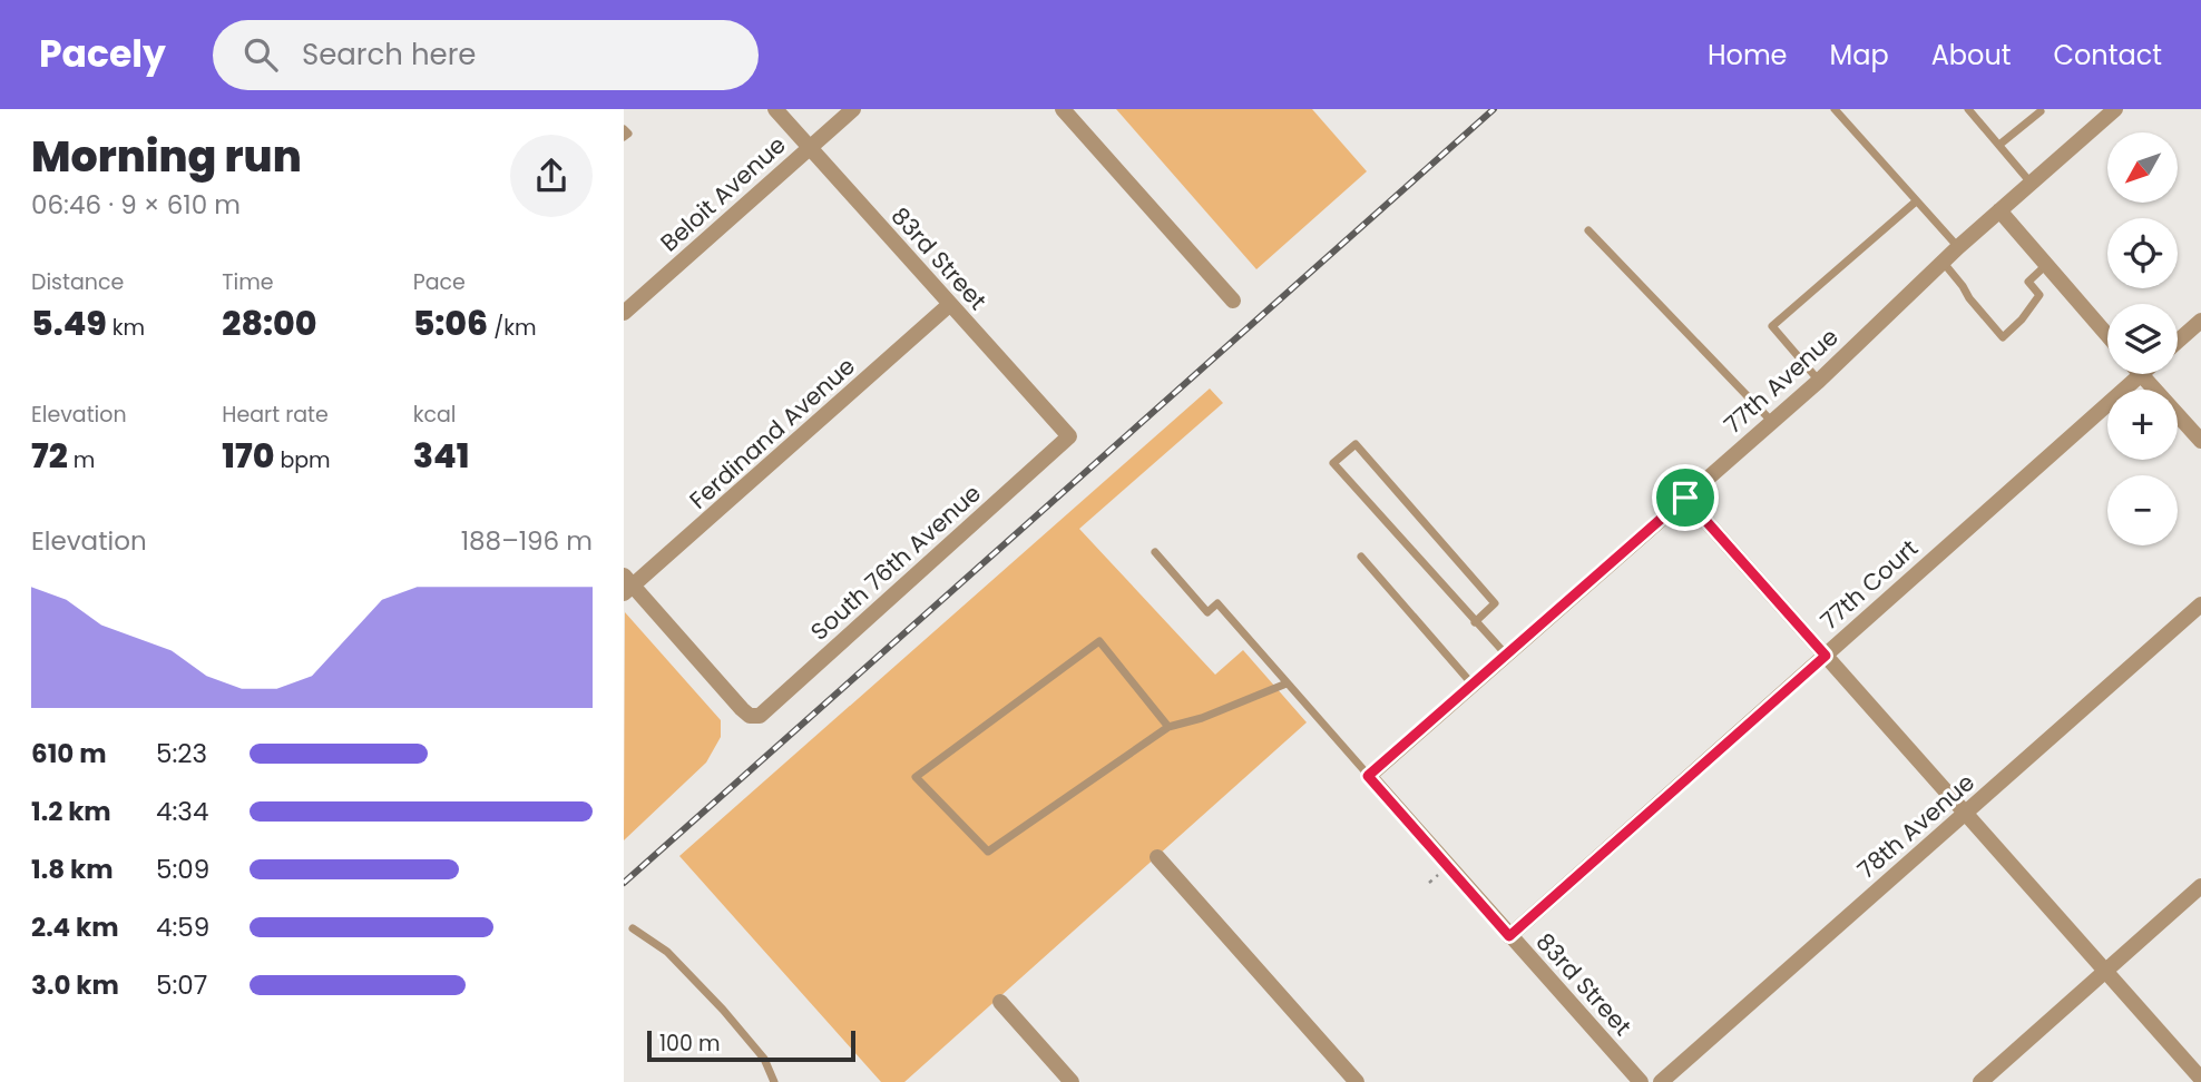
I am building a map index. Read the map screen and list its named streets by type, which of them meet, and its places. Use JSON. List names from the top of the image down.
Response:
{
  "streets": {
    "street": [
      "Beloit Avenue",
      "83rd Street",
      "77th Avenue",
      "Ferdinand Avenue",
      "South 76th Avenue",
      "77th Court",
      "78th Avenue"
    ]
  },
  "crossings": [
    ["Beloit Avenue", "83rd Street"],
    ["83rd Street", "77th Avenue"],
    ["83rd Street", "Ferdinand Avenue"],
    ["83rd Street", "South 76th Avenue"],
    ["83rd Street", "77th Court"],
    ["Ferdinand Avenue", "South 76th Avenue"]
  ],
  "scale_bar": "100 m",
  "north": "bottom left",
  "page": {
    "header": "Pacely",
    "search": "Search here",
    "nav": [
      "Home",
      "Map",
      "About",
      "Contact"
    ],
    "heading": ["Morning run", "06:46 · 9 × 610 m"],
    "map_buttons": ["+", "−"],
    "stats": [
      ["Distance", "5.49 km"],
      ["Time", "28:00"],
      ["Pace", "5:06 /km"],
      ["Elevation", "72 m"],
      ["Heart rate", "170 bpm"],
      ["kcal", "341"]
    ],
    "chart": ["Elevation", "188–196 m"],
    "list": [
      {
        "name": "610 m",
        "note": "5:23"
      },
      {
        "name": "1.2 km",
        "note": "4:34"
      },
      {
        "name": "1.8 km",
        "note": "5:09"
      },
      {
        "name": "2.4 km",
        "note": "4:59"
      },
      {
        "name": "3.0 km",
        "note": "5:07"
      }
    ],
    "scale": "100 m"
  }
}
